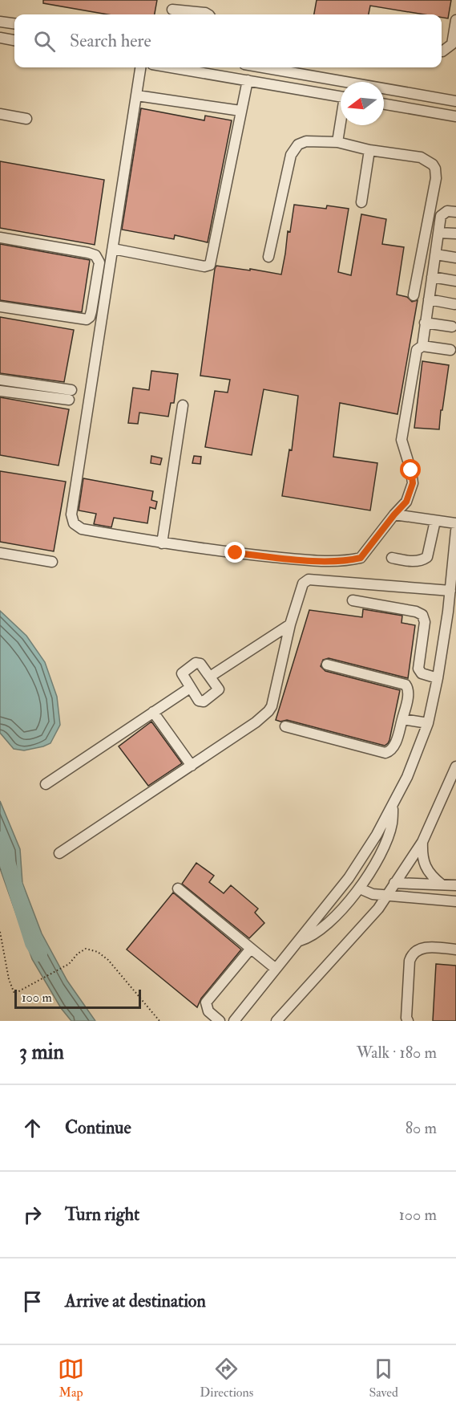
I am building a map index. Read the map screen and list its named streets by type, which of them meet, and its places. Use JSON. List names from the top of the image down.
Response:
{
  "scale_bar": "100 m",
  "north": "left",
  "page": {
    "search": "Search here",
    "scale": "100 m",
    "heading": ["3 min", "Walk · 180 m"],
    "list": [
      ["Continue", "80 m"],
      ["Turn right", "100 m"],
      "Arrive at destination"
    ],
    "nav": ["Map", "Directions", "Saved"]
  }
}
